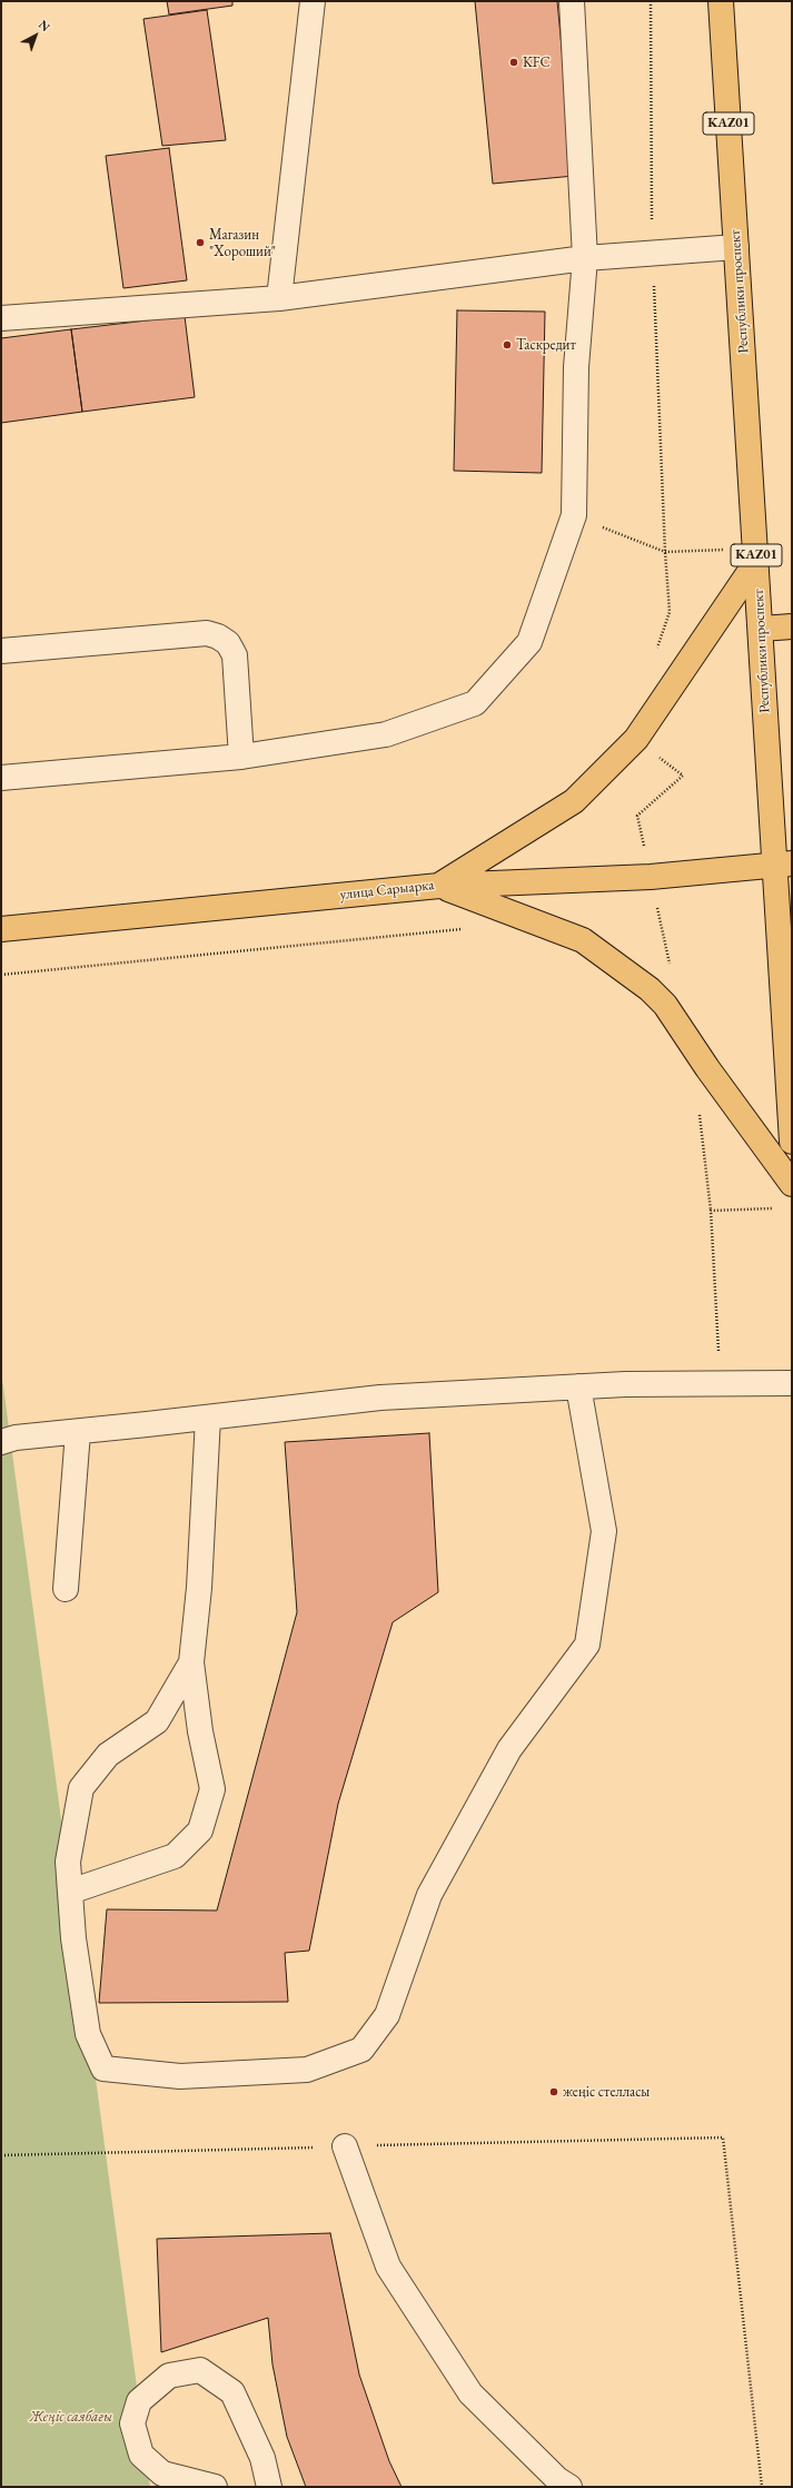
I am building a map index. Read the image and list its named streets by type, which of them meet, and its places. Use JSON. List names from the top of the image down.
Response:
{
  "streets": {
    "main road": ["KАZ01", "Республики проспект", "улица Сарыарка"]
  },
  "crossings": [
    ["Республики проспект", "улица Сарыарка"]
  ],
  "parks": ["Жеңіс саябағы"],
  "places": [
    "KFC",
    "Магазин \"Хороший\"",
    "Таскредит",
    "жеңіс стелласы"
  ],
  "north": "top right"
}
